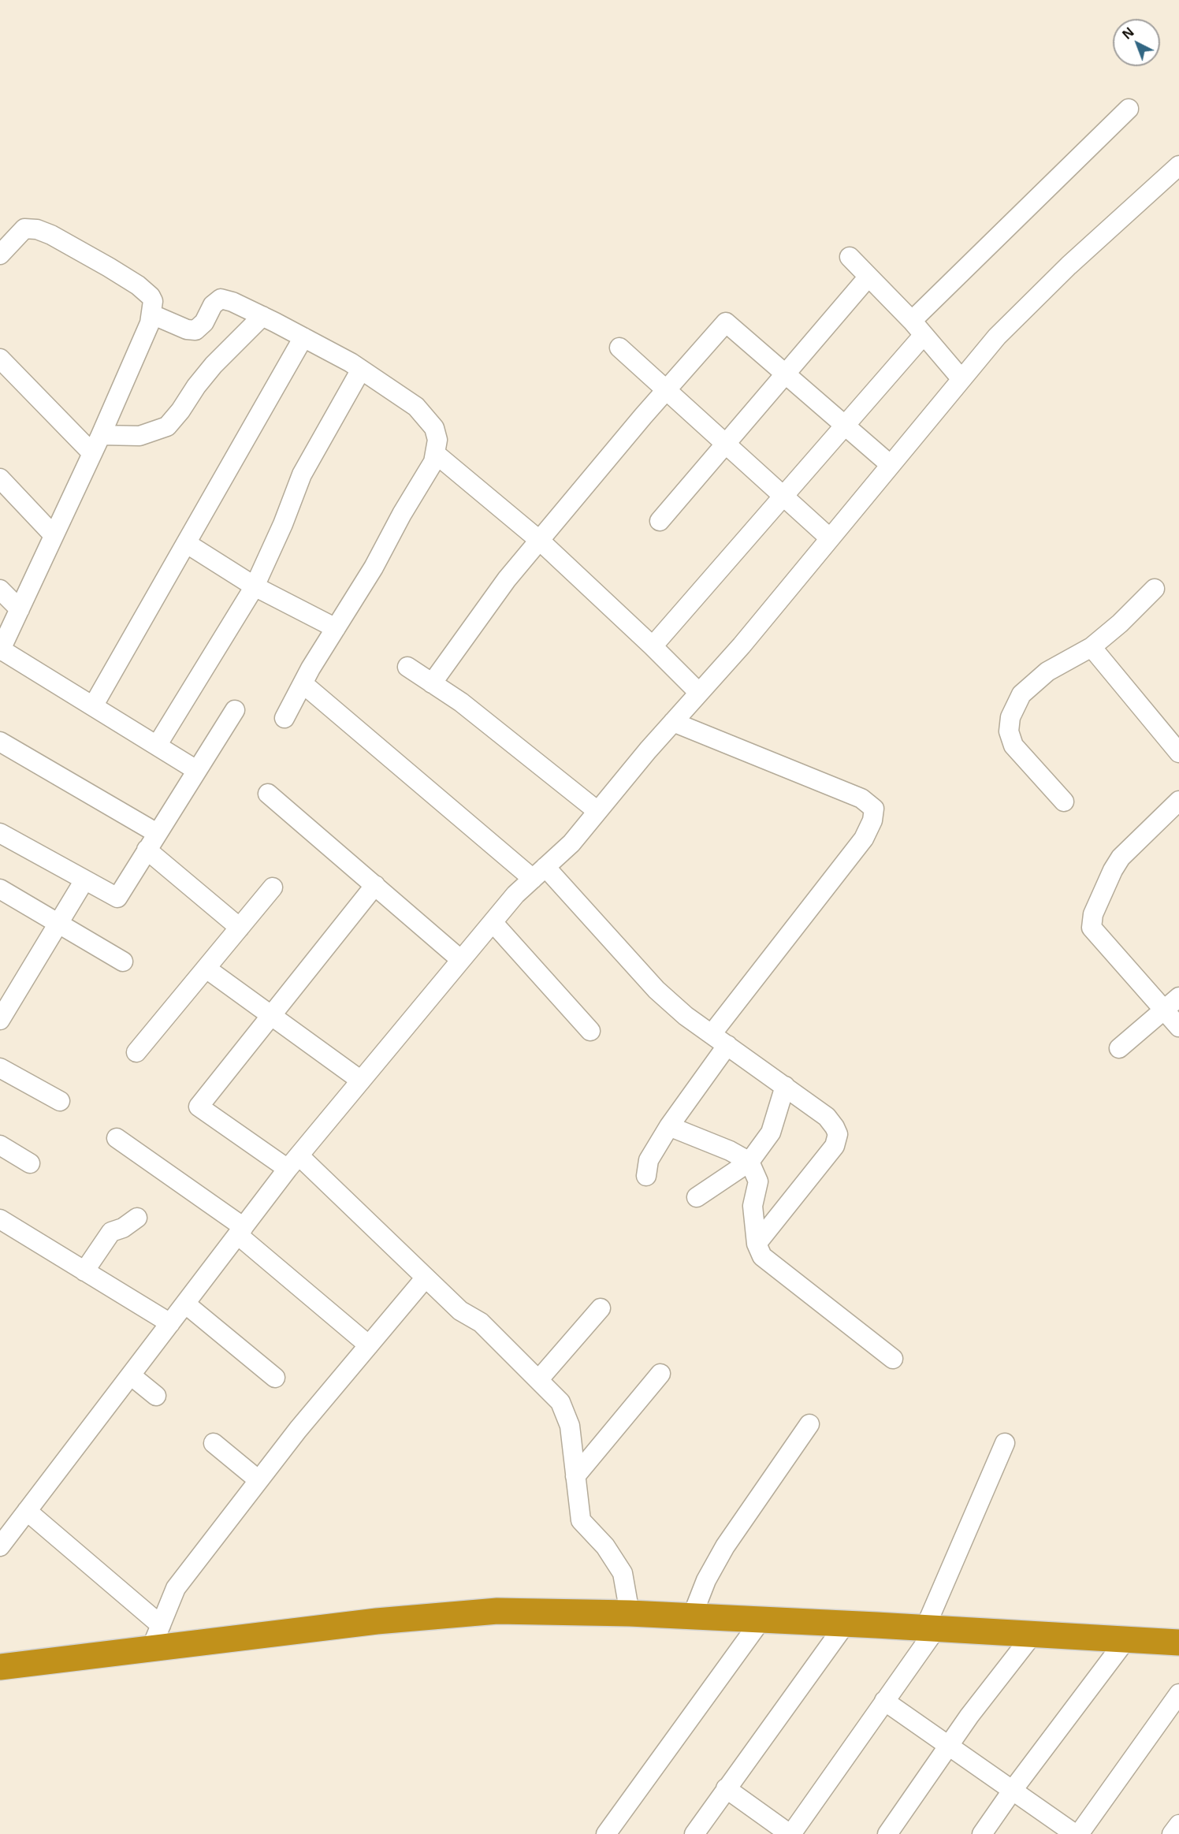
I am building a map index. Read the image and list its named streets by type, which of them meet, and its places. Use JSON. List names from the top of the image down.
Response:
{
  "north": "top left"
}
